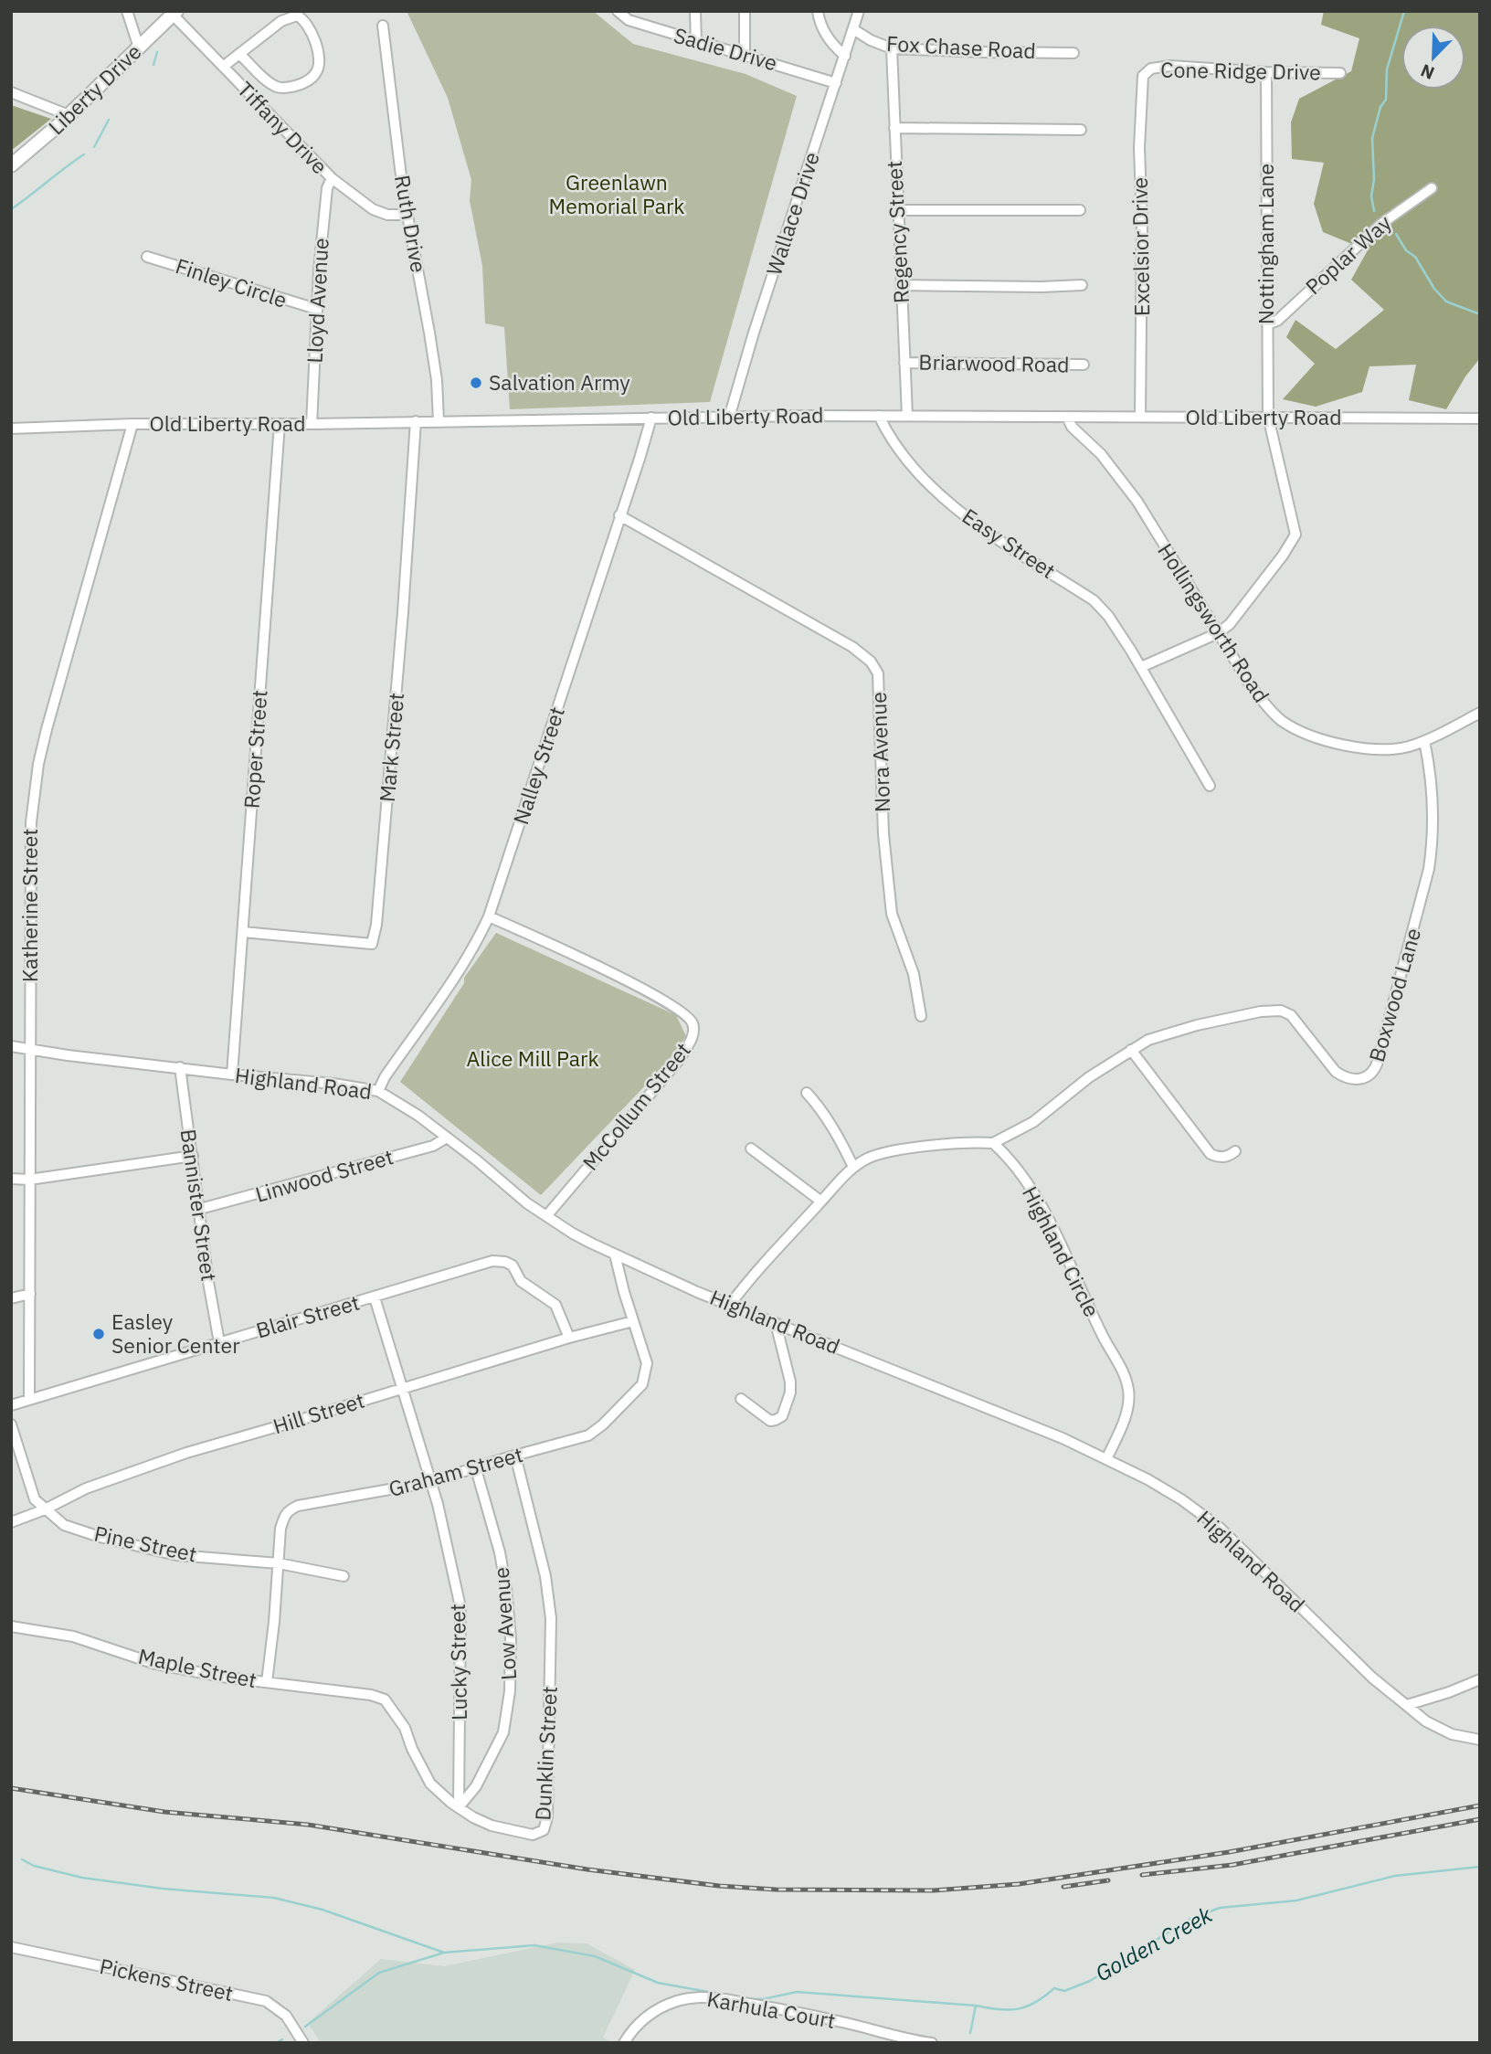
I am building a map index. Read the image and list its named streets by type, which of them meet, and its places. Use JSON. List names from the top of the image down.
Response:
{
  "streets": {
    "main road": ["Liberty Drive"],
    "street": [
      "Fox Chase Road",
      "Sadie Drive",
      "Cone Ridge Drive",
      "Tiffany Drive",
      "Wallace Drive",
      "Ruth Drive",
      "Regency Street",
      "Nottingham Lane",
      "Excelsior Drive",
      "Poplar Way",
      "Finley Circle",
      "Lloyd Avenue",
      "Briarwood Road",
      "Old Liberty Road",
      "Easy Street",
      "Hollingsworth Road",
      "Mark Street",
      "Roper Street",
      "Nora Avenue",
      "Nalley Street",
      "Katherine Street",
      "Boxwood Lane",
      "Highland Road",
      "McCollum Street",
      "Linwood Street",
      "Bannister Street",
      "Highland Circle",
      "Blair Street",
      "Hill Street",
      "Graham Street",
      "Pine Street",
      "Low Avenue",
      "Lucky Street",
      "Maple Street",
      "Dunklin Street",
      "Pickens Street",
      "Karhula Court"
    ]
  },
  "crossings": [
    ["Fox Chase Road", "Wallace Drive"],
    ["Fox Chase Road", "Regency Street"],
    ["Sadie Drive", "Wallace Drive"],
    ["Cone Ridge Drive", "Nottingham Lane"],
    ["Cone Ridge Drive", "Excelsior Drive"],
    ["Liberty Drive", "Tiffany Drive"],
    ["Tiffany Drive", "Ruth Drive"],
    ["Tiffany Drive", "Lloyd Avenue"],
    ["Wallace Drive", "Old Liberty Road"],
    ["Ruth Drive", "Old Liberty Road"],
    ["Regency Street", "Briarwood Road"],
    ["Regency Street", "Old Liberty Road"],
    ["Nottingham Lane", "Poplar Way"],
    ["Nottingham Lane", "Old Liberty Road"],
    ["Nottingham Lane", "Hollingsworth Road"],
    ["Excelsior Drive", "Old Liberty Road"],
    ["Finley Circle", "Lloyd Avenue"],
    ["Lloyd Avenue", "Old Liberty Road"],
    ["Old Liberty Road", "Easy Street"],
    ["Old Liberty Road", "Hollingsworth Road"],
    ["Old Liberty Road", "Mark Street"],
    ["Old Liberty Road", "Roper Street"],
    ["Old Liberty Road", "Nalley Street"],
    ["Old Liberty Road", "Katherine Street"],
    ["Hollingsworth Road", "Boxwood Lane"],
    ["Mark Street", "Roper Street"],
    ["Roper Street", "Highland Road"],
    ["Nora Avenue", "Nalley Street"],
    ["Nalley Street", "Highland Road"],
    ["Nalley Street", "McCollum Street"],
    ["Katherine Street", "Highland Road"],
    ["Katherine Street", "Blair Street"],
    ["Boxwood Lane", "Highland Circle"],
    ["Highland Road", "McCollum Street"],
    ["Highland Road", "Linwood Street"],
    ["Highland Road", "Bannister Street"],
    ["Highland Road", "Highland Circle"],
    ["Highland Road", "Graham Street"],
    ["Linwood Street", "Bannister Street"],
    ["Bannister Street", "Blair Street"],
    ["Blair Street", "Hill Street"],
    ["Blair Street", "Lucky Street"],
    ["Hill Street", "Graham Street"],
    ["Hill Street", "Pine Street"],
    ["Hill Street", "Lucky Street"],
    ["Graham Street", "Pine Street"],
    ["Graham Street", "Low Avenue"],
    ["Graham Street", "Lucky Street"],
    ["Graham Street", "Maple Street"],
    ["Graham Street", "Dunklin Street"],
    ["Low Avenue", "Lucky Street"],
    ["Low Avenue", "Dunklin Street"],
    ["Lucky Street", "Dunklin Street"],
    ["Maple Street", "Dunklin Street"]
  ],
  "water": ["Golden Creek"],
  "parks": ["Greenlawn Memorial Park", "Alice Mill Park"],
  "places": ["Salvation Army", "Easley Senior Center"],
  "north": "bottom left"
}
